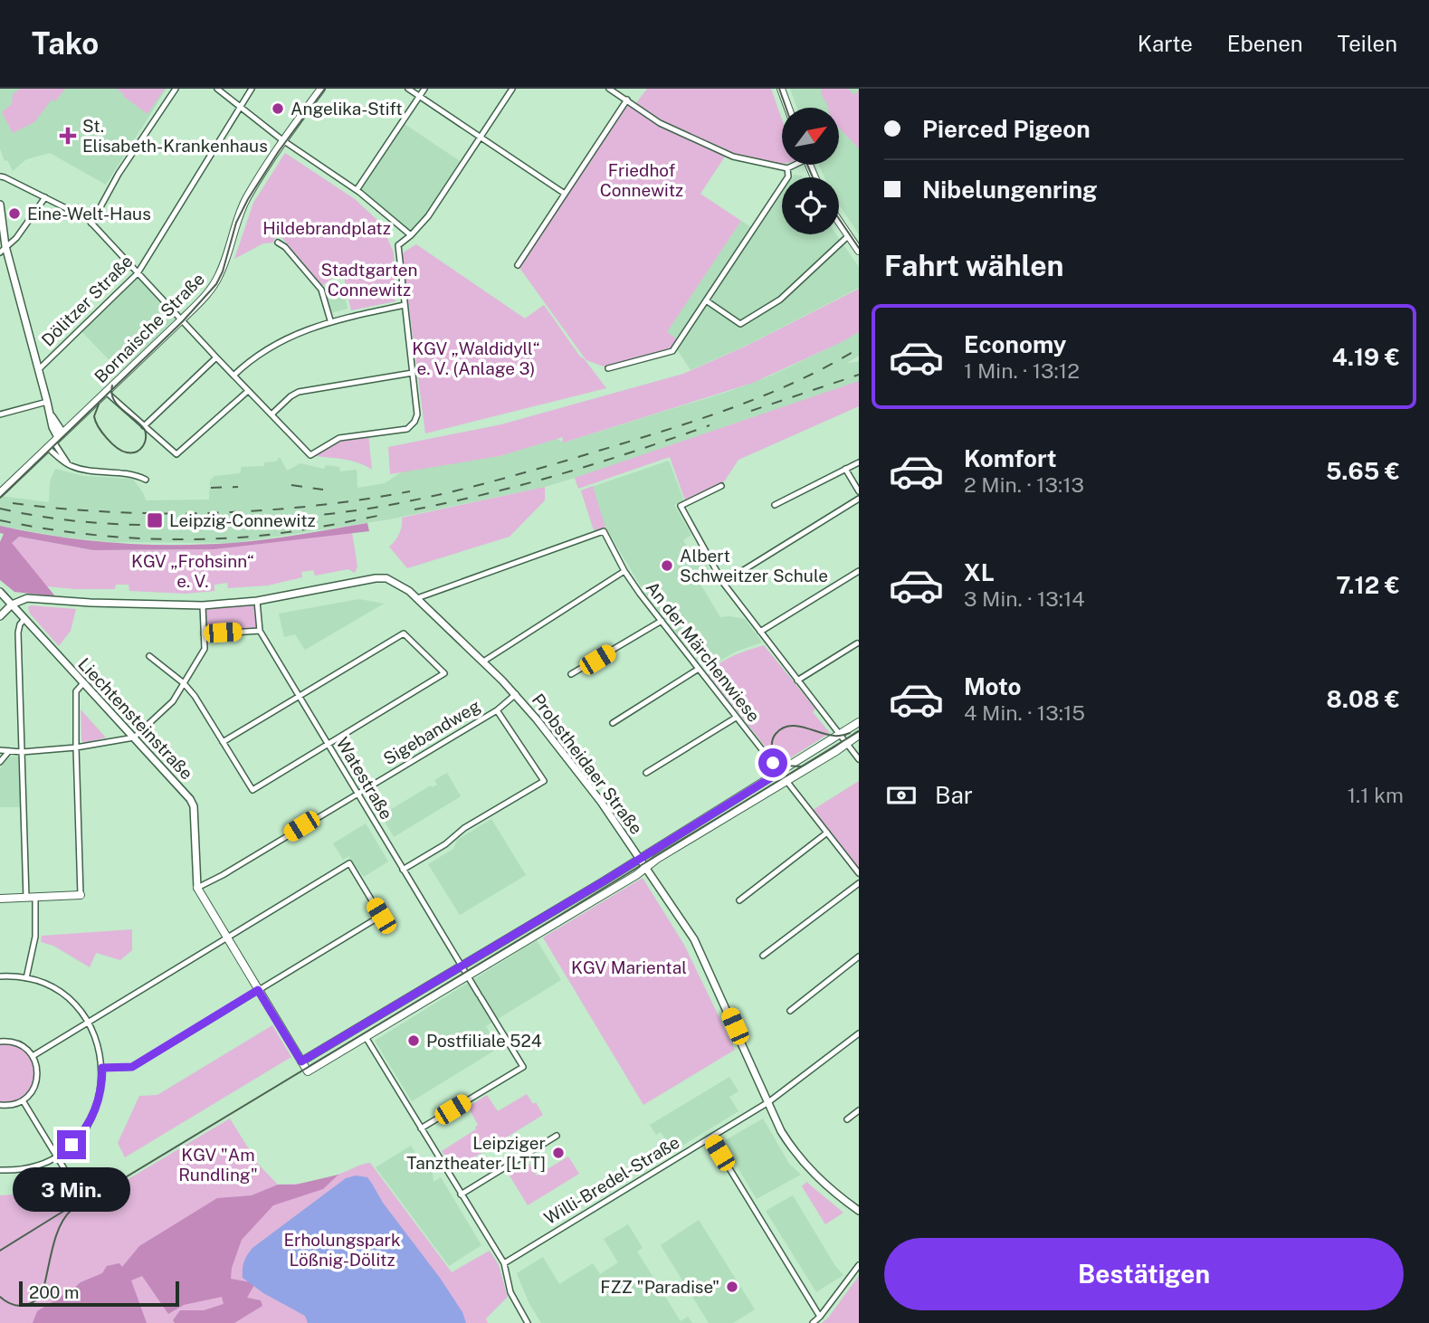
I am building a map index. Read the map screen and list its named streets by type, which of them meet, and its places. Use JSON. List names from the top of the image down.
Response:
{
  "streets": {
    "main road": ["Bornaische Straße"],
    "street": [
      "Dölitzer Straße",
      "An der Märchenwiese",
      "Liechtensteinstraße",
      "Sigebandweg",
      "Probstheidaer Straße",
      "Watestraße",
      "Willi-Bredel-Straße"
    ]
  },
  "crossings": [
    ["An der Märchenwiese", "Probstheidaer Straße"],
    ["Liechtensteinstraße", "Sigebandweg"],
    ["Sigebandweg", "Probstheidaer Straße"],
    ["Sigebandweg", "Watestraße"],
    ["Probstheidaer Straße", "Watestraße"],
    ["Probstheidaer Straße", "Willi-Bredel-Straße"]
  ],
  "parks": [
    "Friedhof Connewitz",
    "Hildebrandplatz",
    "Stadtgarten Connewitz",
    "KGV „Waldidyll“ e. V. (Anlage 3)",
    "KGV „Frohsinn“ e. V.",
    "KGV Mariental",
    "KGV \"Am Rundling\"",
    "Erholungspark Lößnig-Dölitz"
  ],
  "places": {
    "other": [
      "Angelika-Stift",
      "Eine-Welt-Haus",
      "Albert Schweitzer Schule",
      "Postfiliale 524",
      "Leipziger Tanztheater [LTT]",
      "FZZ \"Paradise\""
    ],
    "health": ["St. Elisabeth-Krankenhaus"],
    "transit": ["Leipzig-Connewitz"]
  },
  "scale_bar": "200 m",
  "north": "top right",
  "page": {
    "header": "Tako",
    "nav": ["Karte", "Ebenen", "Teilen"],
    "banner": ["Pierced Pigeon", "Nibelungenring"],
    "heading": "Fahrt wählen",
    "list": [
      {
        "name": "Economy",
        "note": "1 Min. · 13:12",
        "value": "4.19 €"
      },
      {
        "name": "Komfort",
        "note": "2 Min. · 13:13",
        "value": "5.65 €"
      },
      {
        "name": "XL",
        "note": "3 Min. · 13:14",
        "value": "7.12 €"
      },
      {
        "name": "Moto",
        "note": "4 Min. · 13:15",
        "value": "8.08 €"
      }
    ],
    "pay": ["Bar", "1.1 km"],
    "bubble": "3 Min.",
    "buttons": "Bestätigen",
    "scale": "200 m"
  }
}
